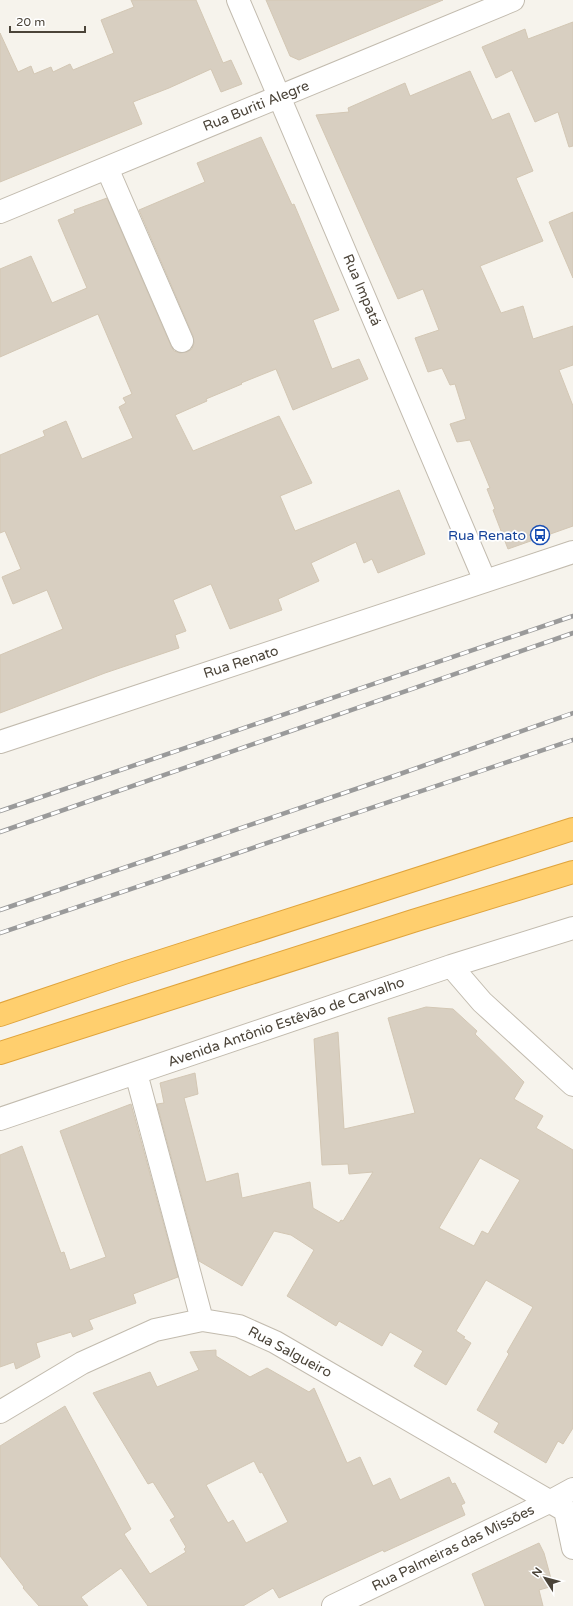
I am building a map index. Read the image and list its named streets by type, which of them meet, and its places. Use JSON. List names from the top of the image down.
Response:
{
  "streets": {
    "street": [
      "Rua Buriti Alegre",
      "Rua Impatá",
      "Rua Renato",
      "Avenida Antônio Estêvão de Carvalho",
      "Rua Salgueiro",
      "Rua Palmeiras das Missões"
    ]
  },
  "crossings": [
    ["Rua Buriti Alegre", "Rua Impatá"],
    ["Rua Impatá", "Rua Renato"],
    ["Rua Salgueiro", "Rua Palmeiras das Missões"]
  ],
  "places": {
    "bus stop": ["Rua Renato"]
  },
  "scale_bar": "20 m",
  "north": "top left"
}
